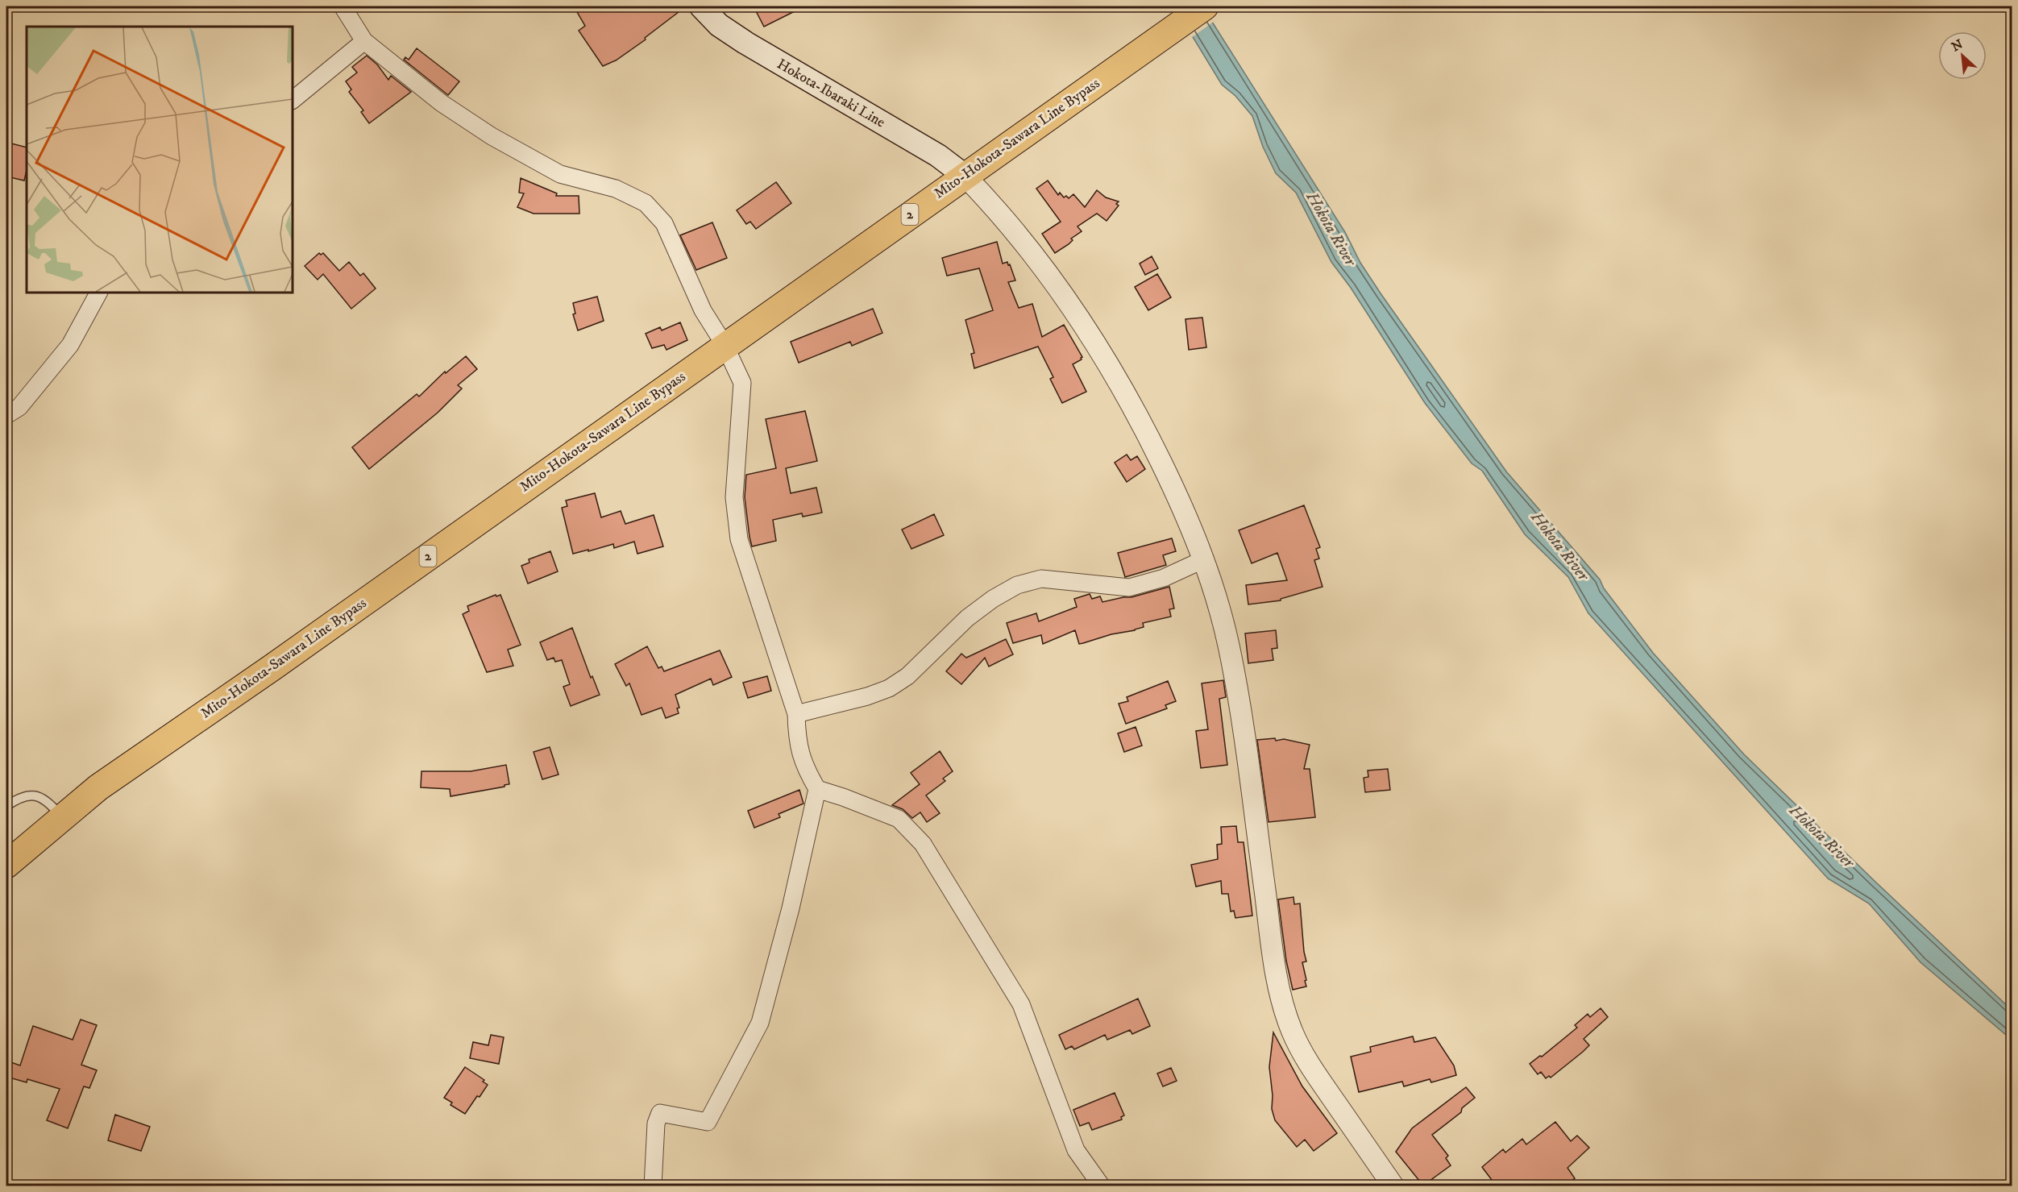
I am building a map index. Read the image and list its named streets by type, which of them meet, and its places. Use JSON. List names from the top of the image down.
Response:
{
  "streets": {
    "main road": ["Hokota-Ibaraki Line", "Mito-Hokota-Sawara Line Bypass", "2"]
  },
  "crossings": [
    ["Hokota-Ibaraki Line", "Mito-Hokota-Sawara Line Bypass"]
  ],
  "water": ["Hokota River"],
  "north": "top left"
}
